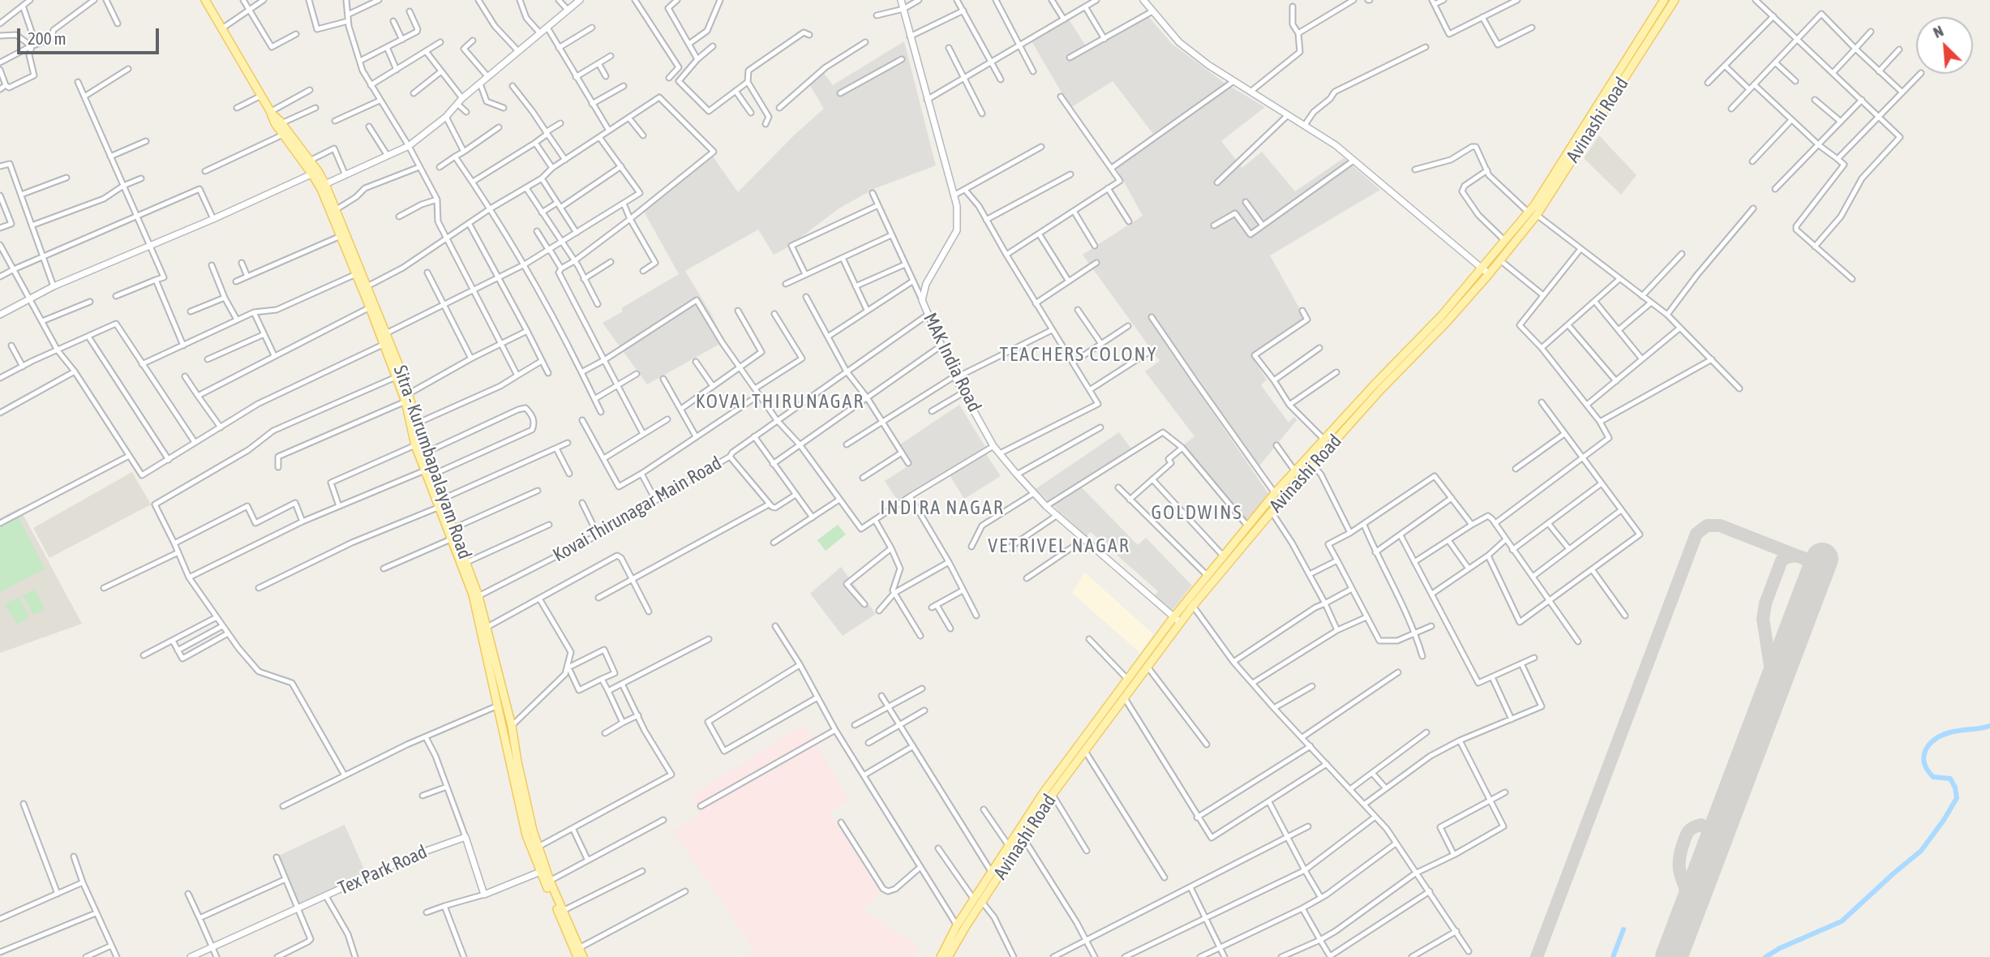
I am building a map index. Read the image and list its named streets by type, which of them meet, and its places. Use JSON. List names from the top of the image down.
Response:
{
  "streets": {
    "main road": ["Avinashi Road", "Sitra - Kurumbapalayam Road"],
    "street": ["MAK India Road", "Kovai Thirunagar Main Road", "Tex Park Road"]
  },
  "crossings": [
    ["Avinashi Road", "MAK India Road"],
    ["MAK India Road", "Kovai Thirunagar Main Road"],
    ["Sitra - Kurumbapalayam Road", "Kovai Thirunagar Main Road"]
  ],
  "districts": [
    "TEACHERS COLONY",
    "KOVAI THIRUNAGAR",
    "INDIRA NAGAR",
    "GOLDWINS",
    "VETRIVEL NAGAR"
  ],
  "scale_bar": "200 m",
  "north": "top left"
}
